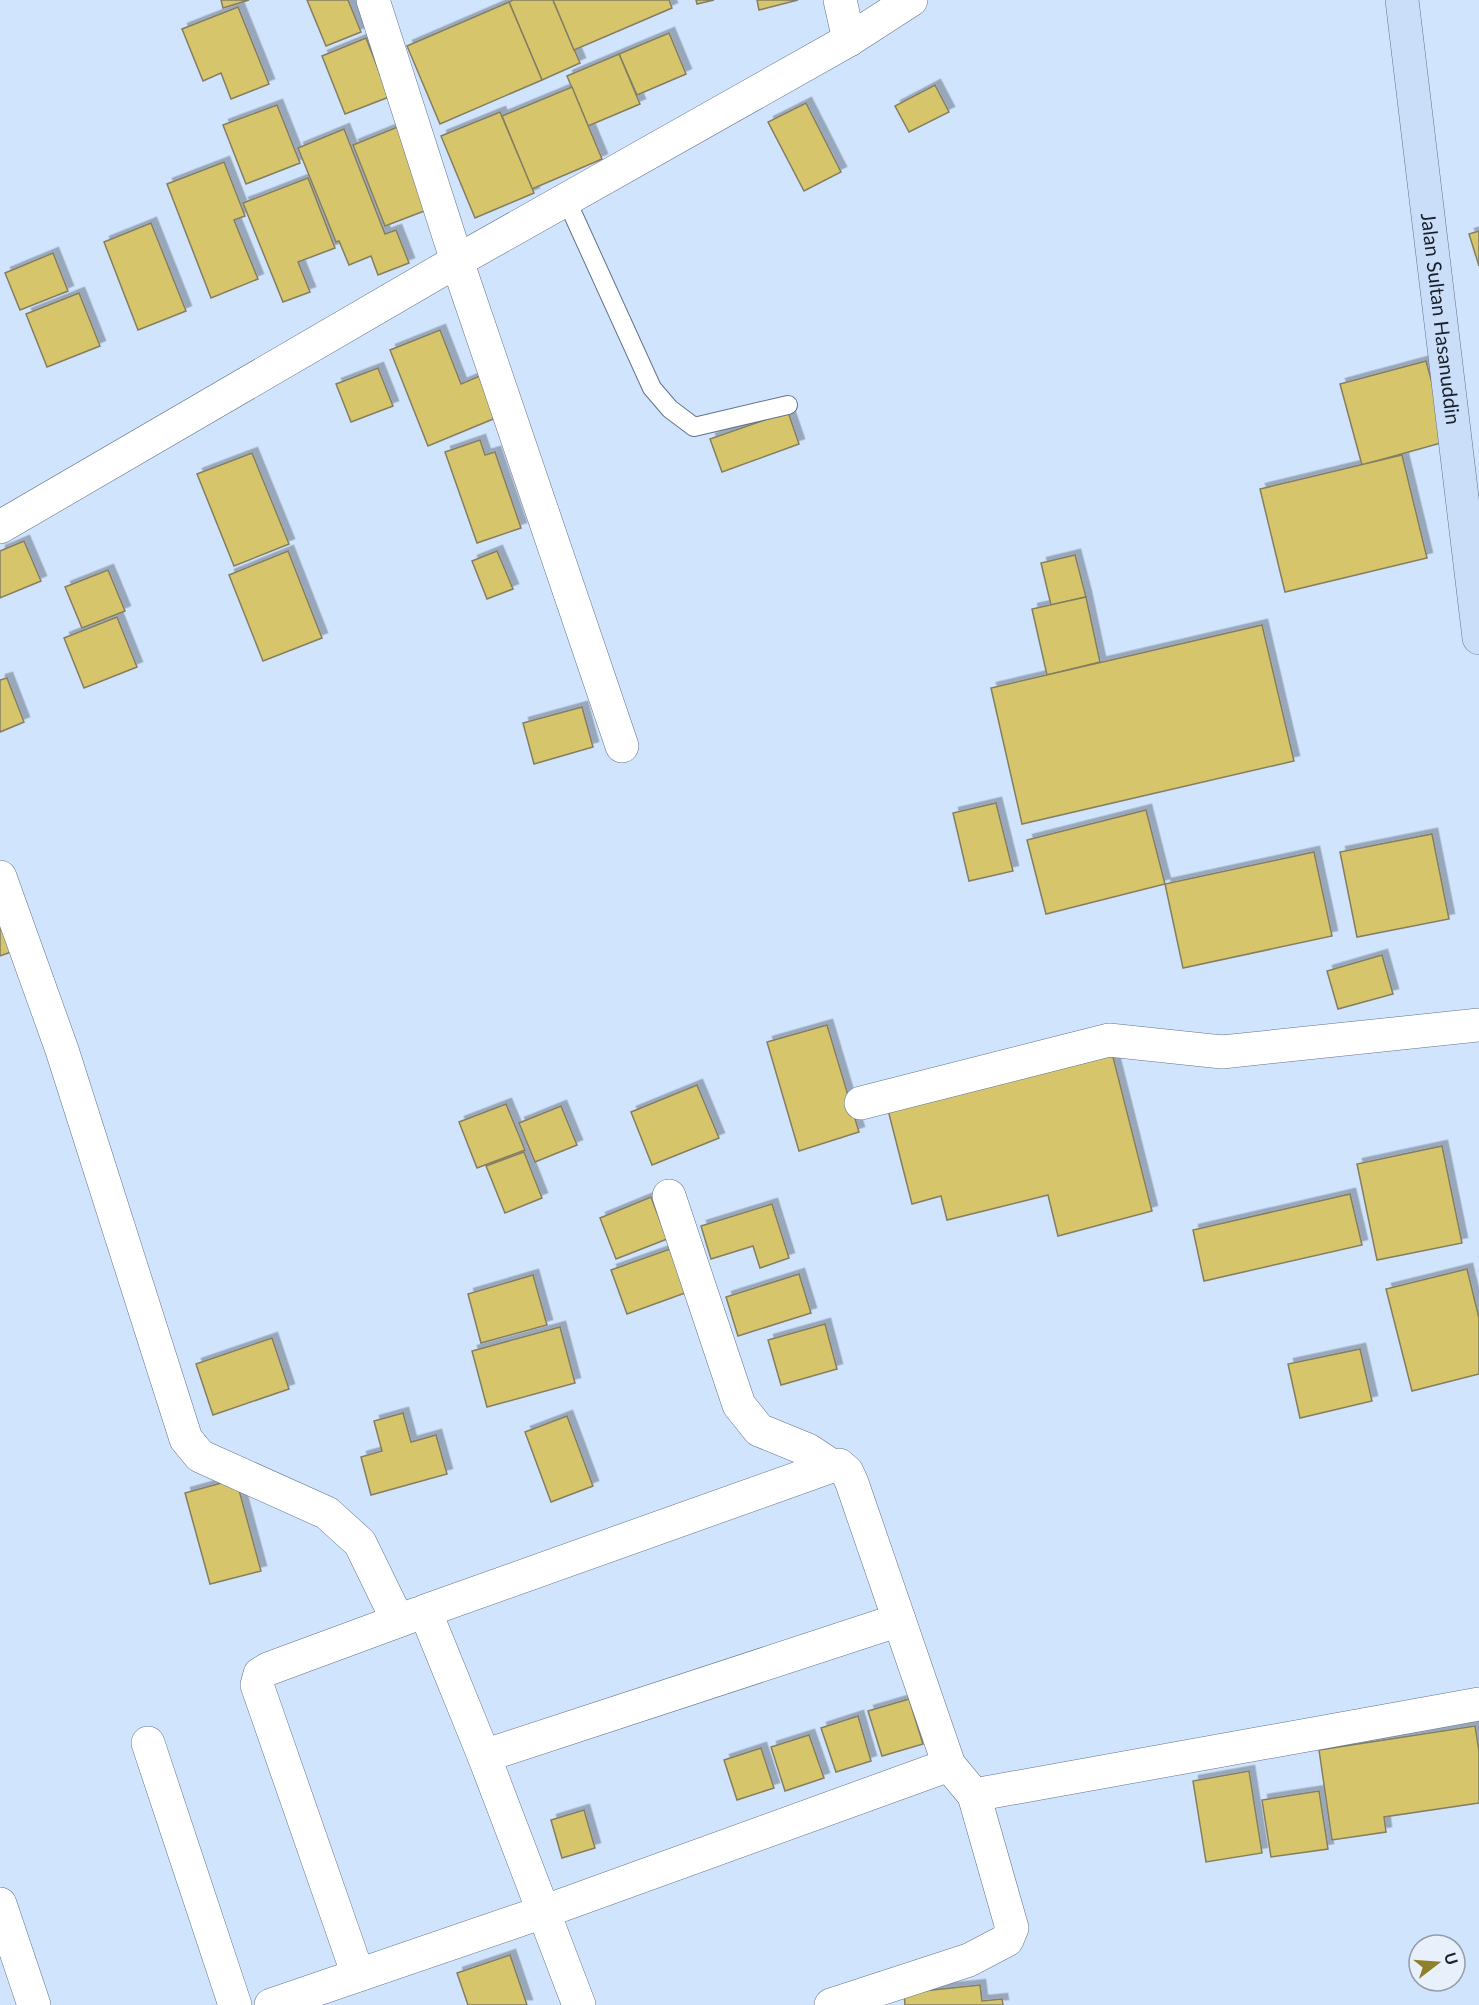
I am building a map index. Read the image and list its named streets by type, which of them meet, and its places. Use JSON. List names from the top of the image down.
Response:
{
  "streets": {
    "street": ["Jalan Sultan Hasanuddin"]
  },
  "north": "right"
}
